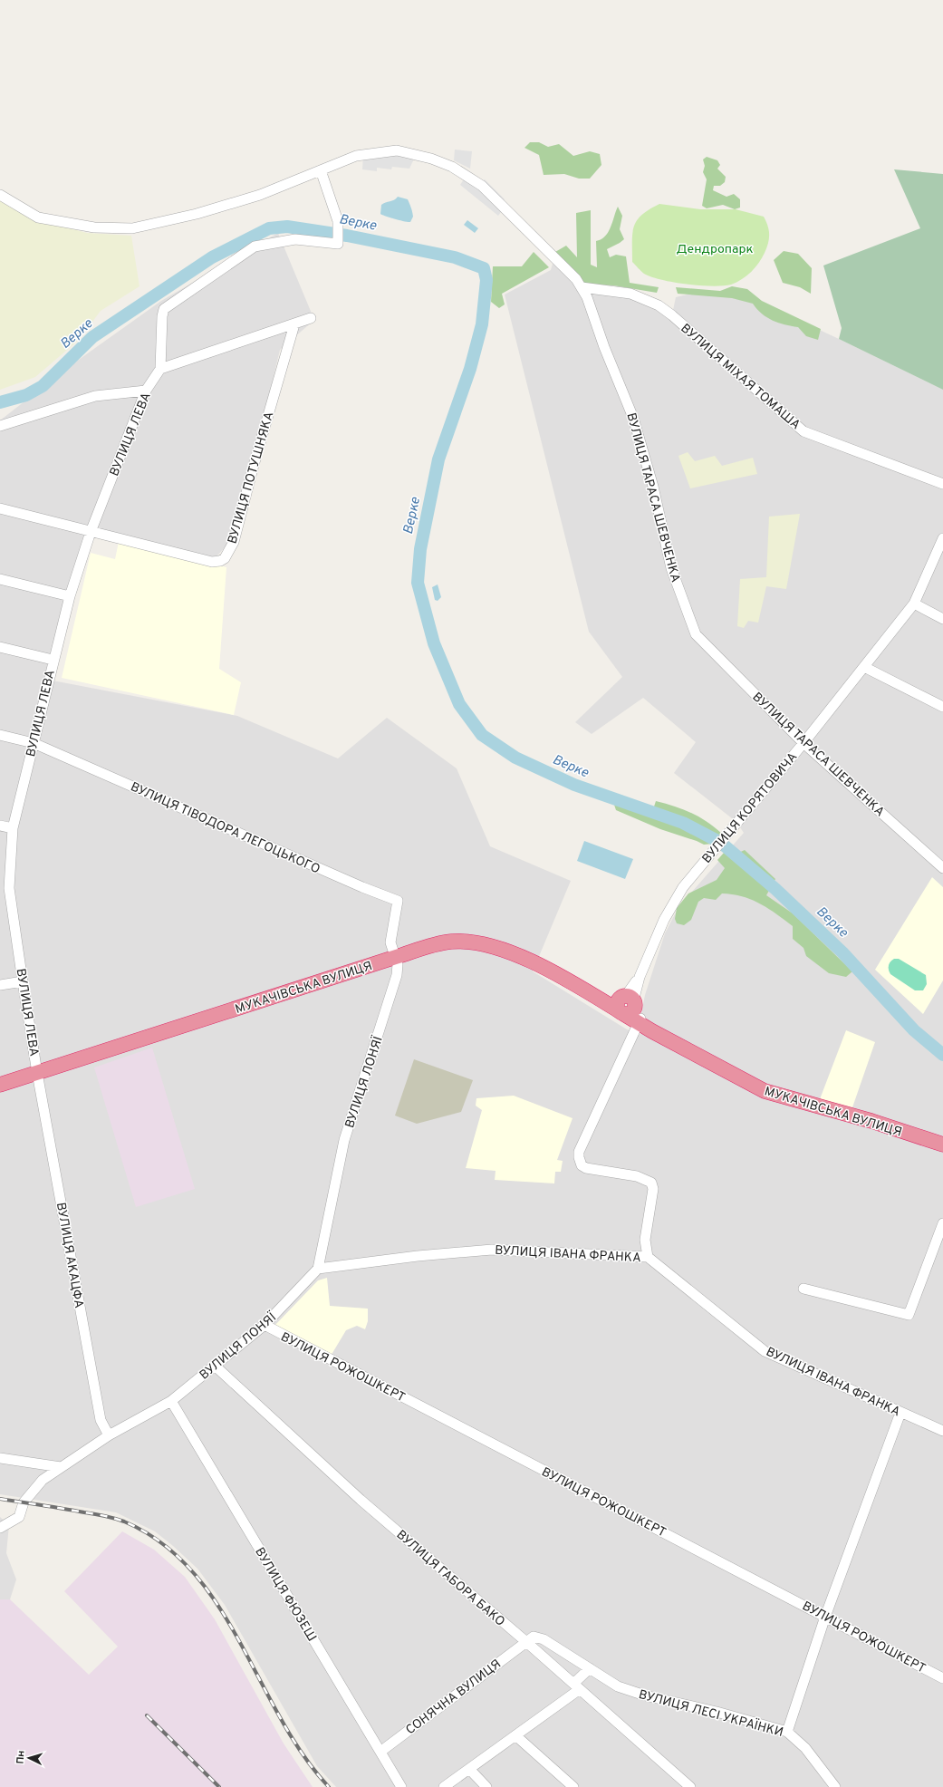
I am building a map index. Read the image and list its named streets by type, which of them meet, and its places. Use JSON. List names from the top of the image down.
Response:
{
  "streets": {
    "highway": ["МУКАЧІВСЬКА ВУЛИЦЯ"],
    "street": [
      "ВУЛИЦЯ МІХАЯ ТОМАША",
      "ВУЛИЦЯ ЛЕВА",
      "ВУЛИЦЯ ПОТУШНЯКА",
      "ВУЛИЦЯ ТАРАСА ШЕВЧЕНКА",
      "ВУЛИЦЯ КОРЯТОВИЧА",
      "ВУЛИЦЯ ТІВОДОРА ЛЕГОЦЬКОГО",
      "ВУЛИЦЯ ЛОНЯЇ",
      "ВУЛИЦЯ ІВАНА ФРАНКА",
      "ВУЛИЦЯ АКАЦФА",
      "ВУЛИЦЯ РОЖОШКЕРТ",
      "ВУЛИЦЯ ГАБОРА БАКО",
      "ВУЛИЦЯ ФЮЗЕШ",
      "СОНЯЧНА ВУЛИЦЯ",
      "ВУЛИЦЯ ЛЕСІ УКРАЇНКИ"
    ]
  },
  "crossings": [
    ["ВУЛИЦЯ МІХАЯ ТОМАША", "ВУЛИЦЯ ТАРАСА ШЕВЧЕНКА"],
    ["ВУЛИЦЯ ЛЕВА", "ВУЛИЦЯ ПОТУШНЯКА"],
    ["ВУЛИЦЯ ЛЕВА", "ВУЛИЦЯ ТІВОДОРА ЛЕГОЦЬКОГО"],
    ["ВУЛИЦЯ ЛЕВА", "МУКАЧІВСЬКА ВУЛИЦЯ"],
    ["ВУЛИЦЯ ЛЕВА", "ВУЛИЦЯ АКАЦФА"],
    ["ВУЛИЦЯ ТАРАСА ШЕВЧЕНКА", "ВУЛИЦЯ КОРЯТОВИЧА"],
    ["ВУЛИЦЯ КОРЯТОВИЧА", "МУКАЧІВСЬКА ВУЛИЦЯ"],
    ["ВУЛИЦЯ КОРЯТОВИЧА", "ВУЛИЦЯ ІВАНА ФРАНКА"],
    ["ВУЛИЦЯ ТІВОДОРА ЛЕГОЦЬКОГО", "МУКАЧІВСЬКА ВУЛИЦЯ"],
    ["ВУЛИЦЯ ТІВОДОРА ЛЕГОЦЬКОГО", "ВУЛИЦЯ ЛОНЯЇ"],
    ["МУКАЧІВСЬКА ВУЛИЦЯ", "ВУЛИЦЯ ЛОНЯЇ"],
    ["МУКАЧІВСЬКА ВУЛИЦЯ", "ВУЛИЦЯ АКАЦФА"],
    ["ВУЛИЦЯ ЛОНЯЇ", "ВУЛИЦЯ ІВАНА ФРАНКА"],
    ["ВУЛИЦЯ ЛОНЯЇ", "ВУЛИЦЯ АКАЦФА"],
    ["ВУЛИЦЯ ЛОНЯЇ", "ВУЛИЦЯ РОЖОШКЕРТ"],
    ["ВУЛИЦЯ ЛОНЯЇ", "ВУЛИЦЯ ГАБОРА БАКО"],
    ["ВУЛИЦЯ ЛОНЯЇ", "ВУЛИЦЯ ФЮЗЕШ"],
    ["ВУЛИЦЯ ГАБОРА БАКО", "СОНЯЧНА ВУЛИЦЯ"],
    ["ВУЛИЦЯ ГАБОРА БАКО", "ВУЛИЦЯ ЛЕСІ УКРАЇНКИ"],
    ["ВУЛИЦЯ ФЮЗЕШ", "СОНЯЧНА ВУЛИЦЯ"],
    ["СОНЯЧНА ВУЛИЦЯ", "ВУЛИЦЯ ЛЕСІ УКРАЇНКИ"]
  ],
  "water": ["Верке"],
  "parks": ["Дендропарк"],
  "north": "left"
}
